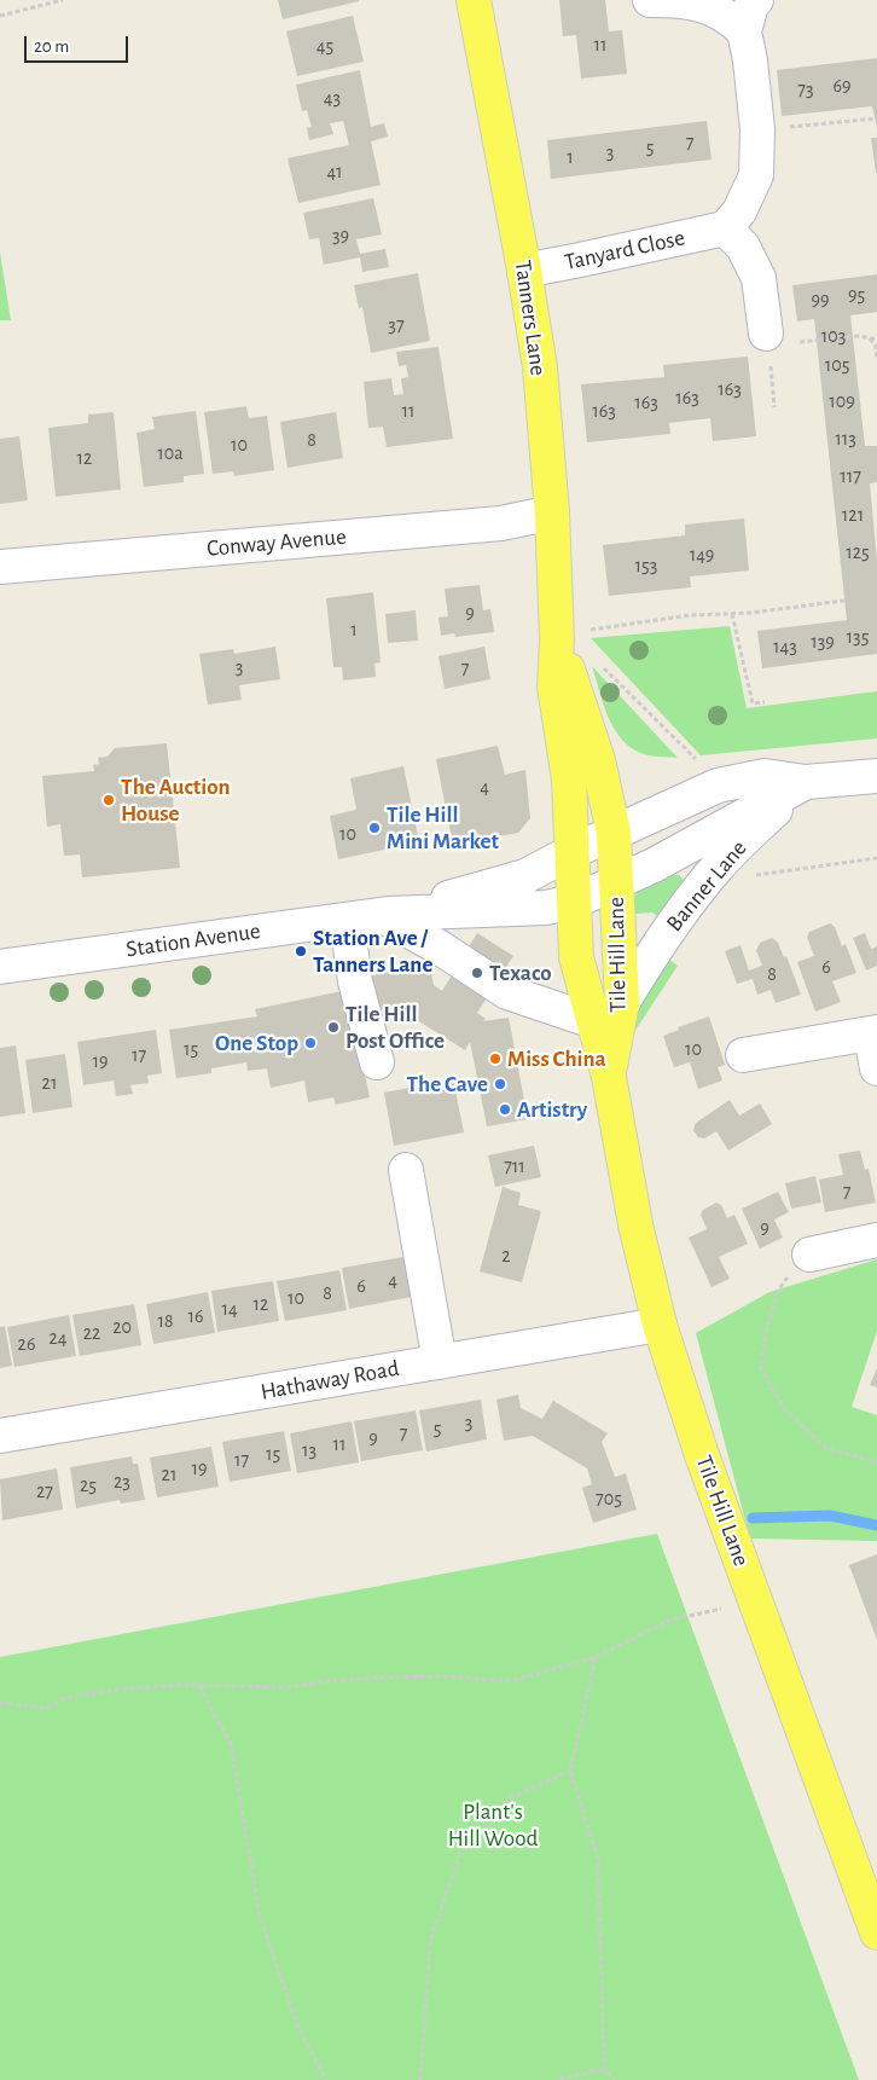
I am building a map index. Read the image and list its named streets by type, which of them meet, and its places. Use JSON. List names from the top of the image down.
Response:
{
  "streets": {
    "main road": ["Tanners Lane", "Tile Hill Lane"],
    "street": [
      "Tanyard Close",
      "Conway Avenue",
      "Banner Lane",
      "Station Avenue",
      "Hathaway Road"
    ]
  },
  "crossings": [
    ["Tanyard Close", "Tanners Lane"],
    ["Tanners Lane", "Conway Avenue"],
    ["Tanners Lane", "Banner Lane"],
    ["Tanners Lane", "Station Avenue"],
    ["Tanners Lane", "Tile Hill Lane"],
    ["Banner Lane", "Station Avenue"],
    ["Banner Lane", "Tile Hill Lane"],
    ["Station Avenue", "Tile Hill Lane"],
    ["Tile Hill Lane", "Hathaway Road"]
  ],
  "parks": ["Plant's Hill Wood"],
  "places": [
    "The Auction House",
    "Tile Hill Mini Market",
    "Station Ave / Tanners Lane",
    "Texaco",
    "Tile Hill Post Office",
    "One Stop",
    "Miss China",
    "The Cave",
    "Artistry"
  ],
  "house_numbers": [
    "11",
    "45",
    "69",
    "73",
    "43",
    "7",
    "5",
    "3",
    "1",
    "41",
    "39",
    "95",
    "99",
    "37",
    "103",
    "105",
    "163",
    "163",
    "109",
    "163",
    "11",
    "163",
    "113",
    "8",
    "10",
    "10a",
    "12",
    "117",
    "121",
    "125",
    "149",
    "153",
    "9",
    "1",
    "135",
    "139",
    "143",
    "3",
    "7",
    "4",
    "10",
    "6",
    "8",
    "15",
    "10",
    "17",
    "19",
    "21",
    "711",
    "7",
    "9",
    "2",
    "4",
    "6",
    "8",
    "10",
    "12",
    "14",
    "16",
    "18",
    "20",
    "22",
    "24",
    "26",
    "3",
    "5",
    "7",
    "9",
    "11",
    "13",
    "15",
    "17",
    "19",
    "21",
    "23",
    "25",
    "27",
    "705"
  ],
  "scale_bar": "20 m"
}
